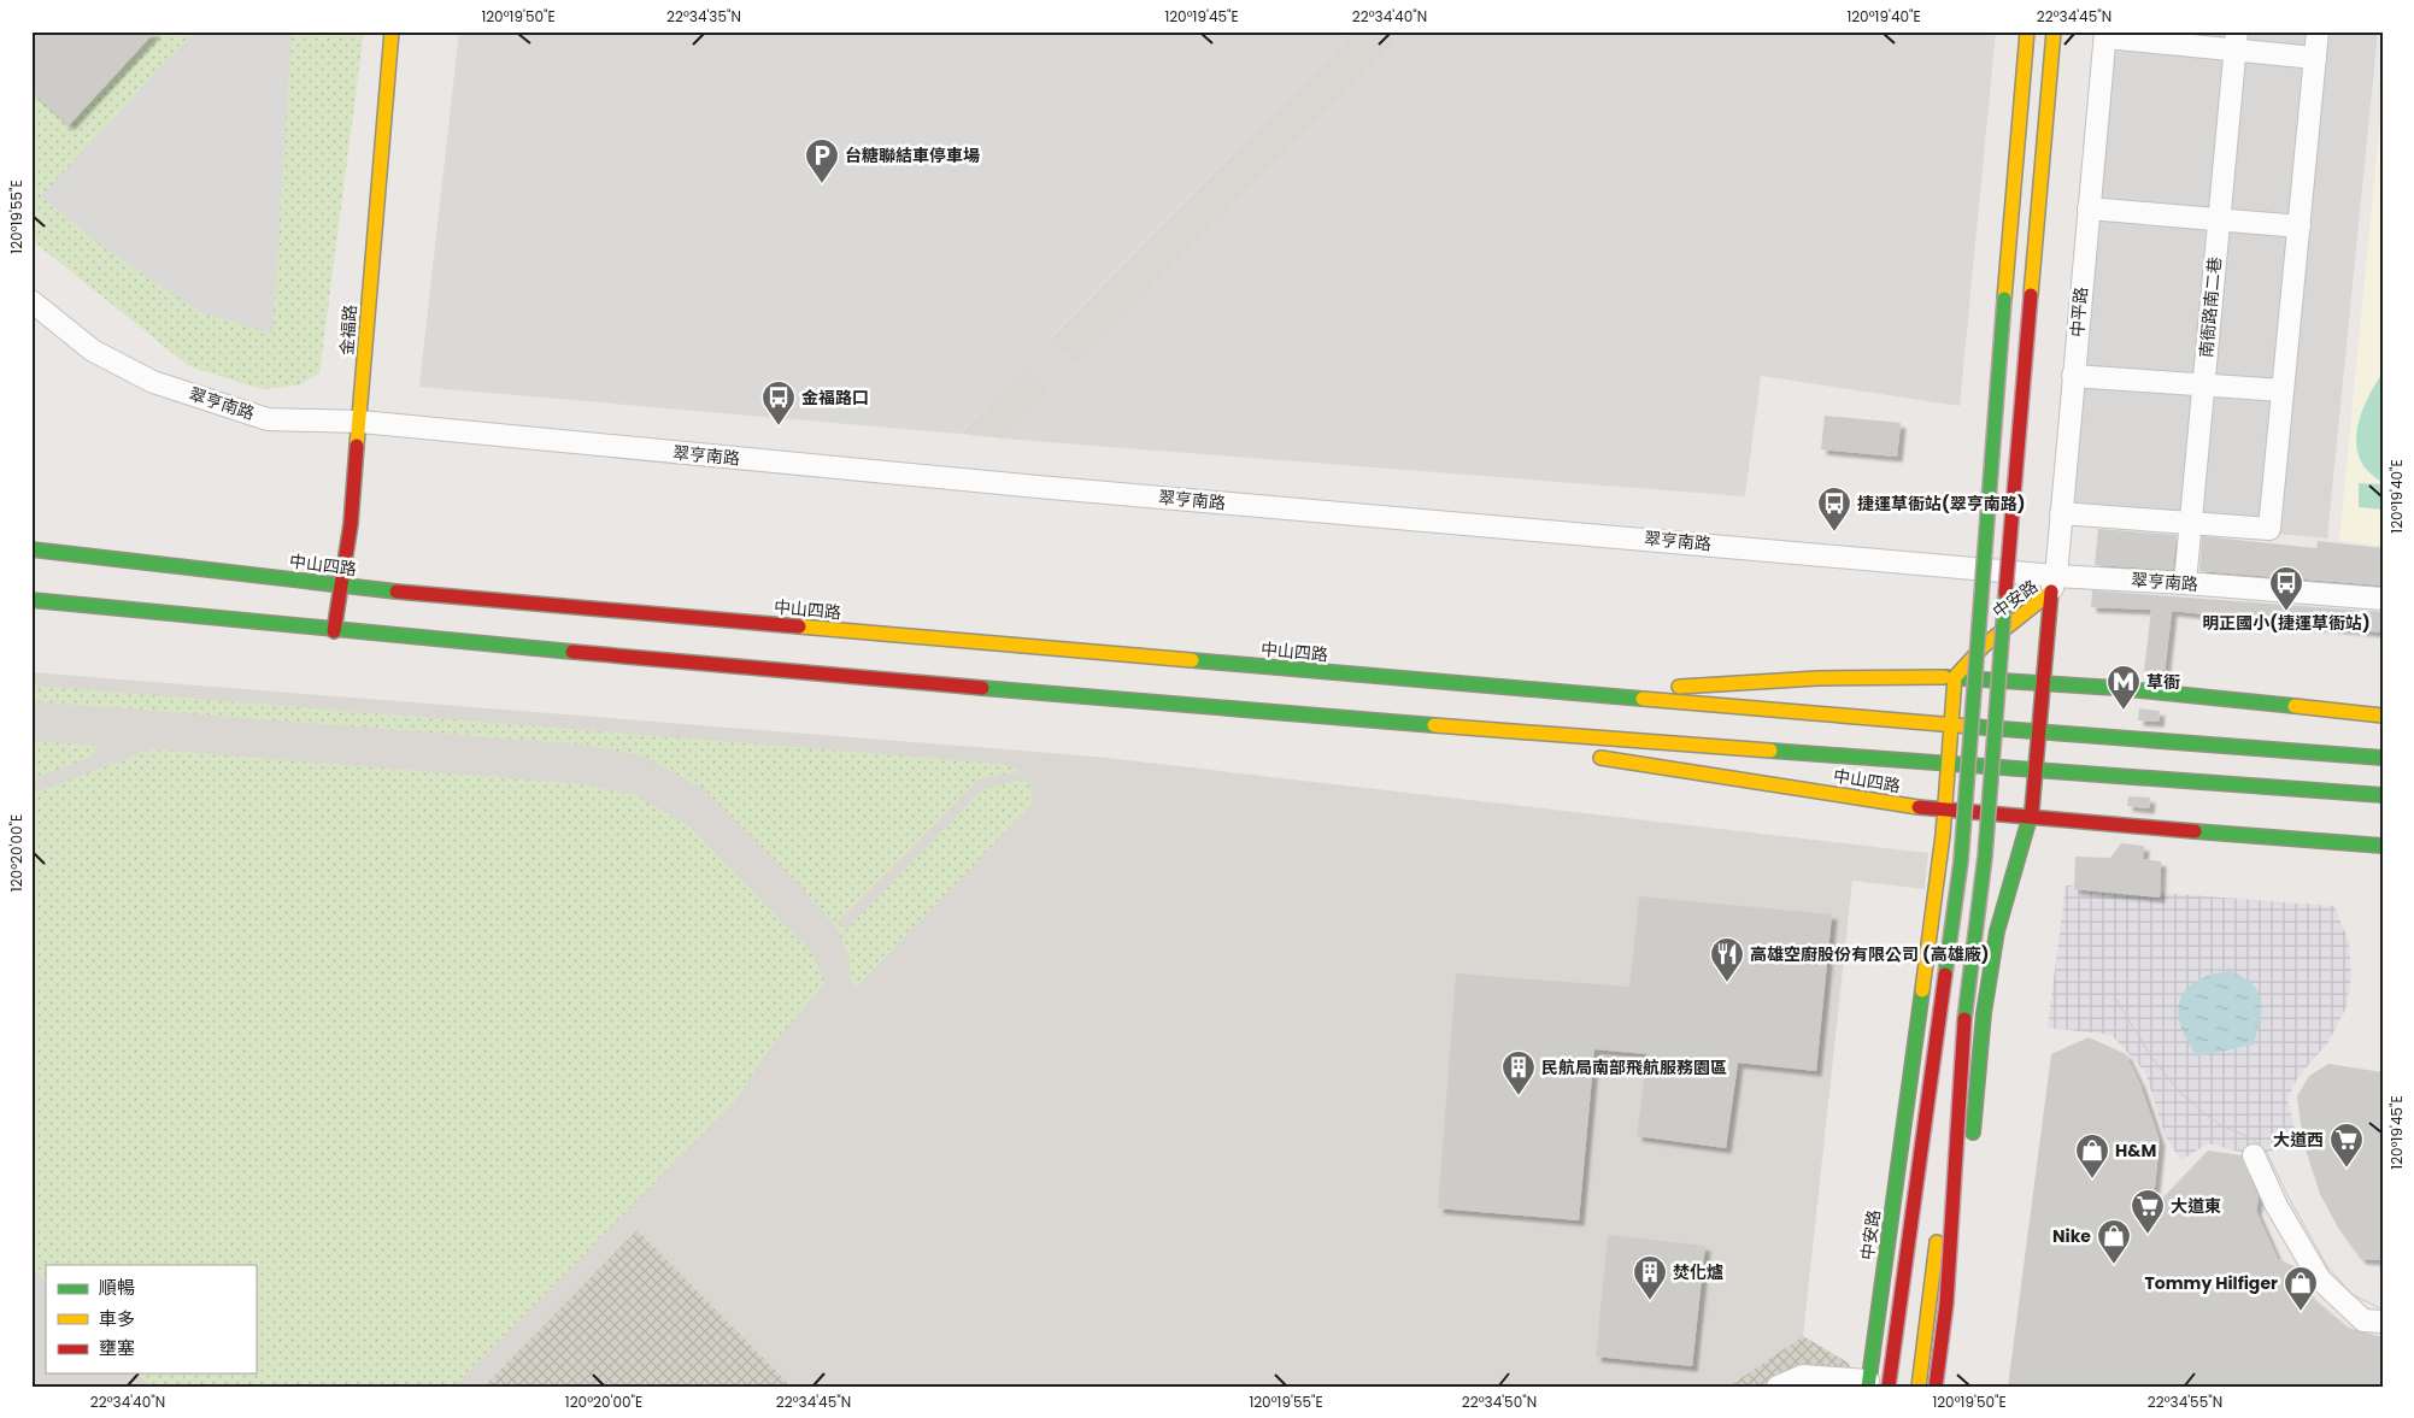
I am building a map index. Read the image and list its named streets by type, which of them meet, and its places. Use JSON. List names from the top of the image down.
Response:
{
  "streets": {
    "main road": ["金福路", "中山四路", "中安路"],
    "street": ["南衙路南二巷", "中平路", "翠亨南路"]
  },
  "crossings": [
    ["南衙路南二巷", "翠亨南路"],
    ["中平路", "翠亨南路"],
    ["中平路", "中安路"],
    ["金福路", "翠亨南路"],
    ["金福路", "中山四路"],
    ["翠亨南路", "中安路"],
    ["中山四路", "中安路"]
  ],
  "places": {
    "parking": ["台糖聯結車停車場"],
    "bus stop": ["金福路口", "捷運草衙站(翠亨南路)", "明正國小(捷運草衙站)"],
    "metro station": ["草衙"],
    "restaurant": ["高雄空廚股份有限公司 (高雄廠)"],
    "building": ["民航局南部飛航服務園區", "焚化爐"],
    "supermarket": ["大道西", "大道東"],
    "shop": ["H&M", "Nike", "Tommy Hilfiger"]
  },
  "legend": ["順暢", "車多", "壅塞"],
  "coordinates": [
    "120°19'50\"E",
    "22°34'35\"N",
    "120°19'45\"E",
    "22°34'40\"N",
    "120°19'40\"E",
    "22°34'45\"N",
    "120°19'55\"E",
    "120°20'00\"E",
    "22°34'50\"N",
    "22°34'55\"N"
  ]
}
